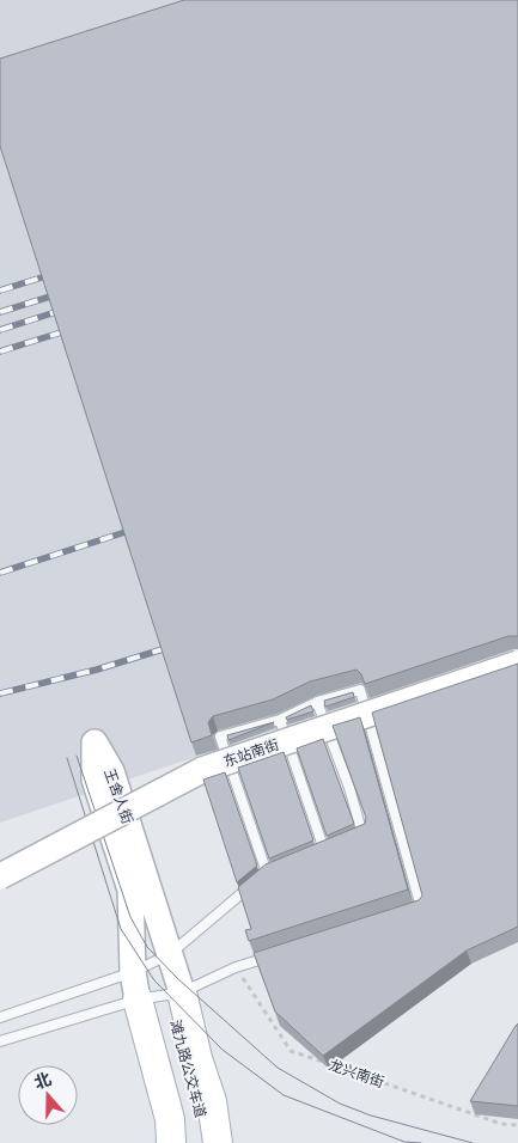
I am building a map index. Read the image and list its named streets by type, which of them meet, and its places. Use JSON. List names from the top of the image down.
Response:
{
  "streets": {
    "main road": ["王舍人街"],
    "street": ["东站南街"],
    "lane": ["滩九路公交车道"],
    "path": ["龙兴南街"]
  },
  "north": "top"
}
